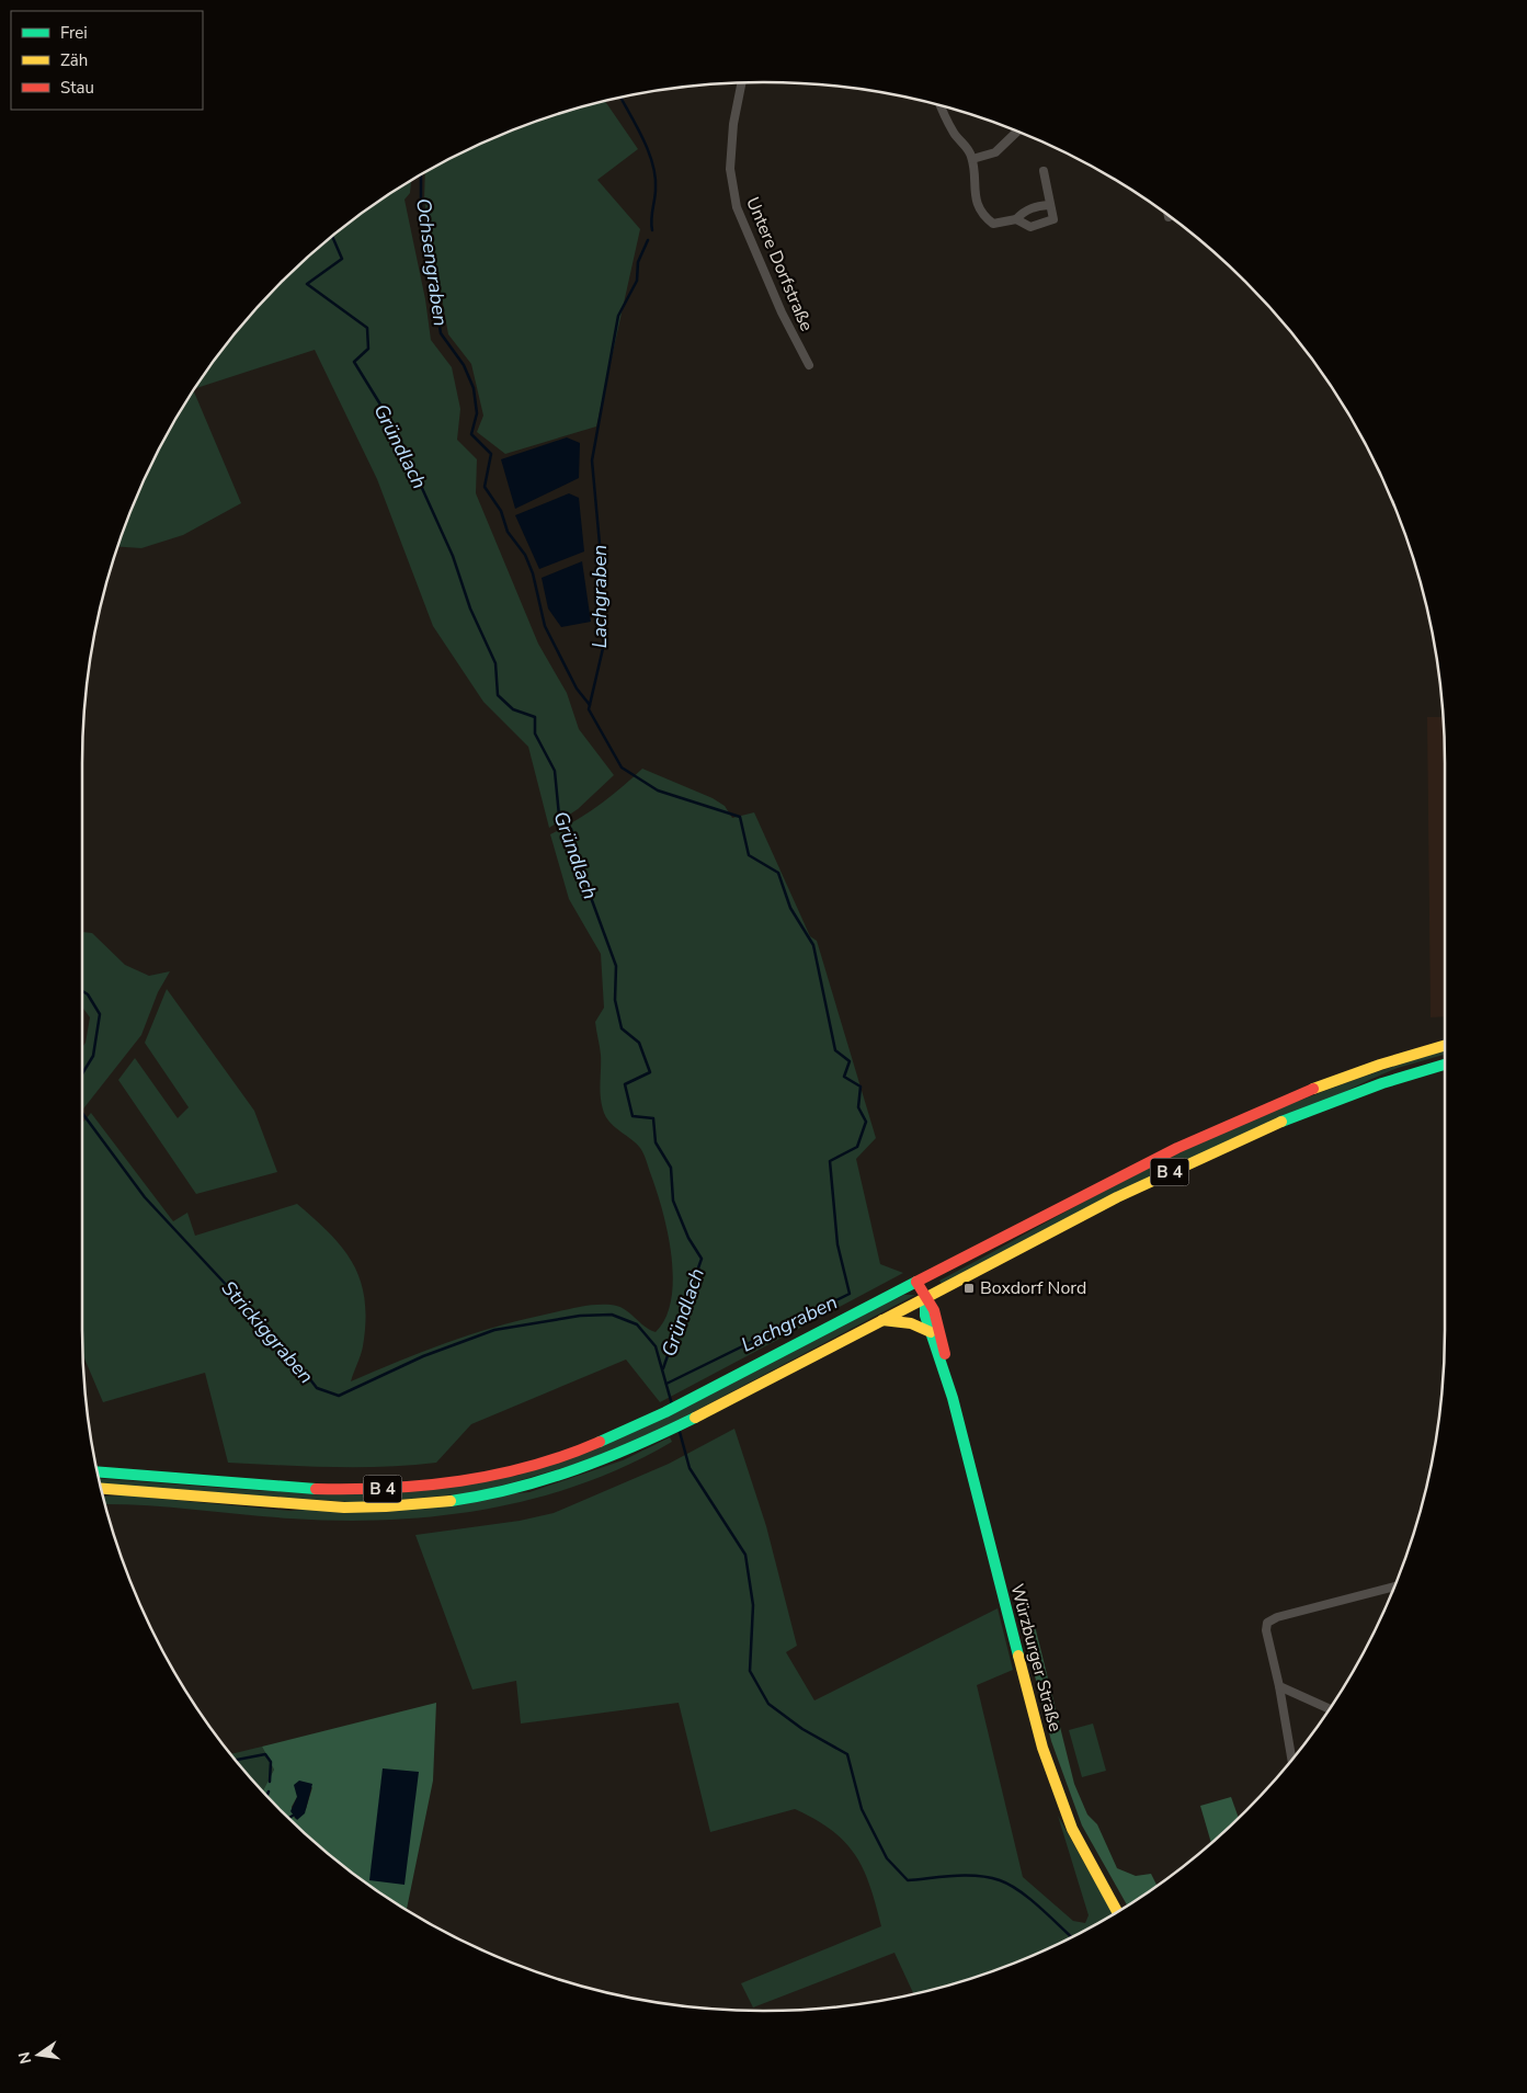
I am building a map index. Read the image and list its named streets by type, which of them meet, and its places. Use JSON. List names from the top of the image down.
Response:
{
  "streets": {
    "main road": ["B 4", "Würzburger Straße"],
    "street": ["Untere Dorfstraße"]
  },
  "crossings": [
    ["B 4", "Würzburger Straße"]
  ],
  "water": [
    "Ochsengraben",
    "Gründlach",
    "Lachgraben",
    "Strickiggraben"
  ],
  "places": {
    "transit": ["Boxdorf Nord"]
  },
  "legend": ["Frei", "Zäh", "Stau"],
  "north": "left"
}
